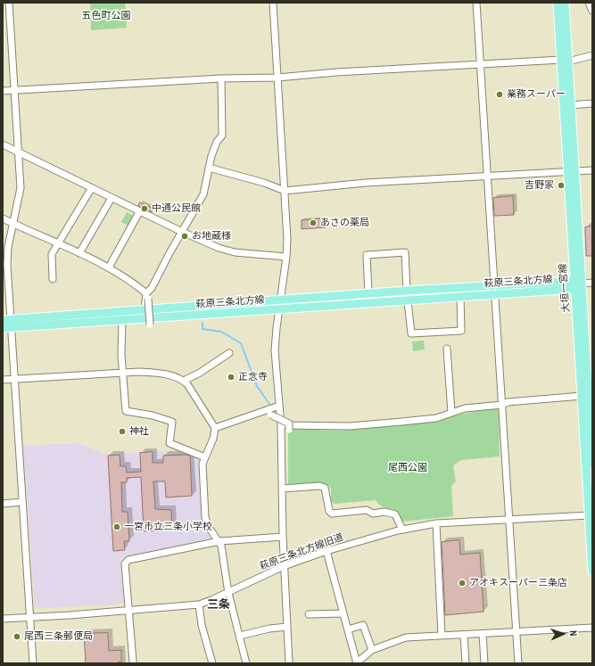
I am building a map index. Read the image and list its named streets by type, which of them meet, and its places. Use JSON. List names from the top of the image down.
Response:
{
  "streets": {
    "main road": ["萩原三条北方線", "大垣一宮線"],
    "street": ["萩原三条北方線旧道"]
  },
  "crossings": [
    ["萩原三条北方線", "大垣一宮線"],
    ["大垣一宮線", "萩原三条北方線旧道"]
  ],
  "districts": ["三条"],
  "parks": ["五色町公園", "尾西公園"],
  "places": [
    "業務スーパー",
    "吉野家",
    "中通公民館",
    "あさの薬局",
    "お地蔵様",
    "正念寺",
    "神社",
    "一宮市立三条小学校",
    "アオキスーパー三条店",
    "尾西三条郵便局"
  ],
  "north": "right"
}
